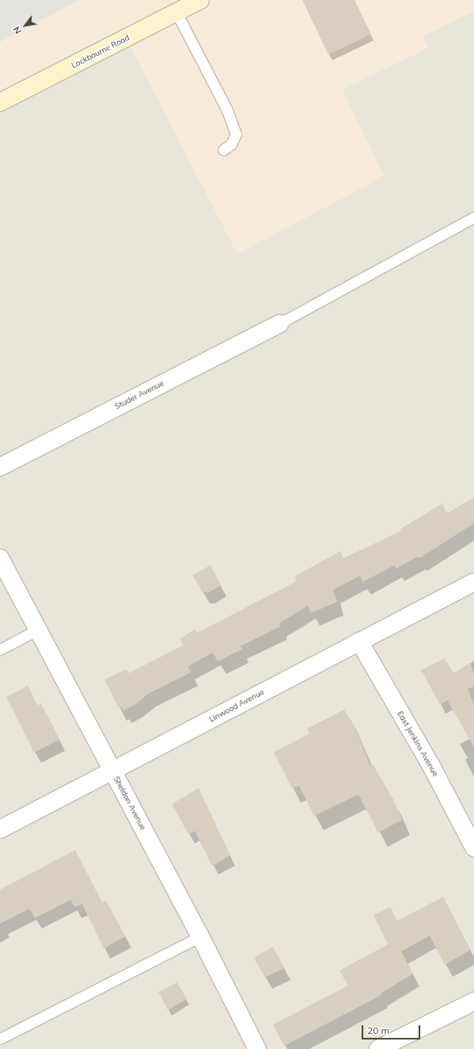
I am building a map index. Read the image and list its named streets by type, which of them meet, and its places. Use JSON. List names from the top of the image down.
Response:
{
  "streets": {
    "main road": ["Lockbourne Road"],
    "street": [
      "Studer Avenue",
      "Linwood Avenue",
      "East Jenkins Avenue",
      "Sheldon Avenue"
    ]
  },
  "crossings": [
    ["Linwood Avenue", "East Jenkins Avenue"],
    ["Linwood Avenue", "Sheldon Avenue"]
  ],
  "scale_bar": "20 m",
  "north": "bottom left"
}
